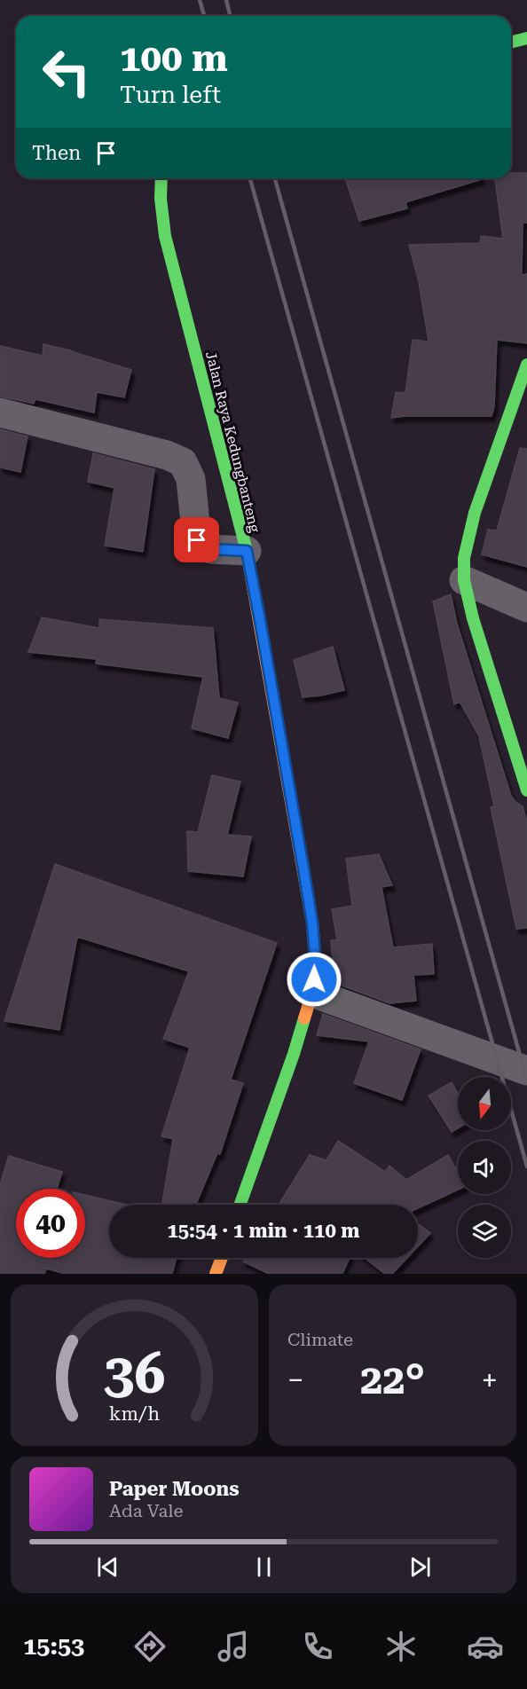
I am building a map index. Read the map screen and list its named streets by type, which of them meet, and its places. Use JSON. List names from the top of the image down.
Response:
{
  "streets": {
    "street": ["Jalan Raya Kedungbanteng"]
  },
  "north": "bottom",
  "page": {
    "turn": ["100 m", "Turn left"],
    "then": "Then",
    "limit": "40",
    "trip": "15:54 · 1 min · 110 m",
    "tile": "Climate",
    "heat": ["−", "22°", "+"],
    "song": ["Paper Moons", "Ada Vale"],
    "tabs": "15:53",
    "gauge": ["36", "km/h"]
  }
}
